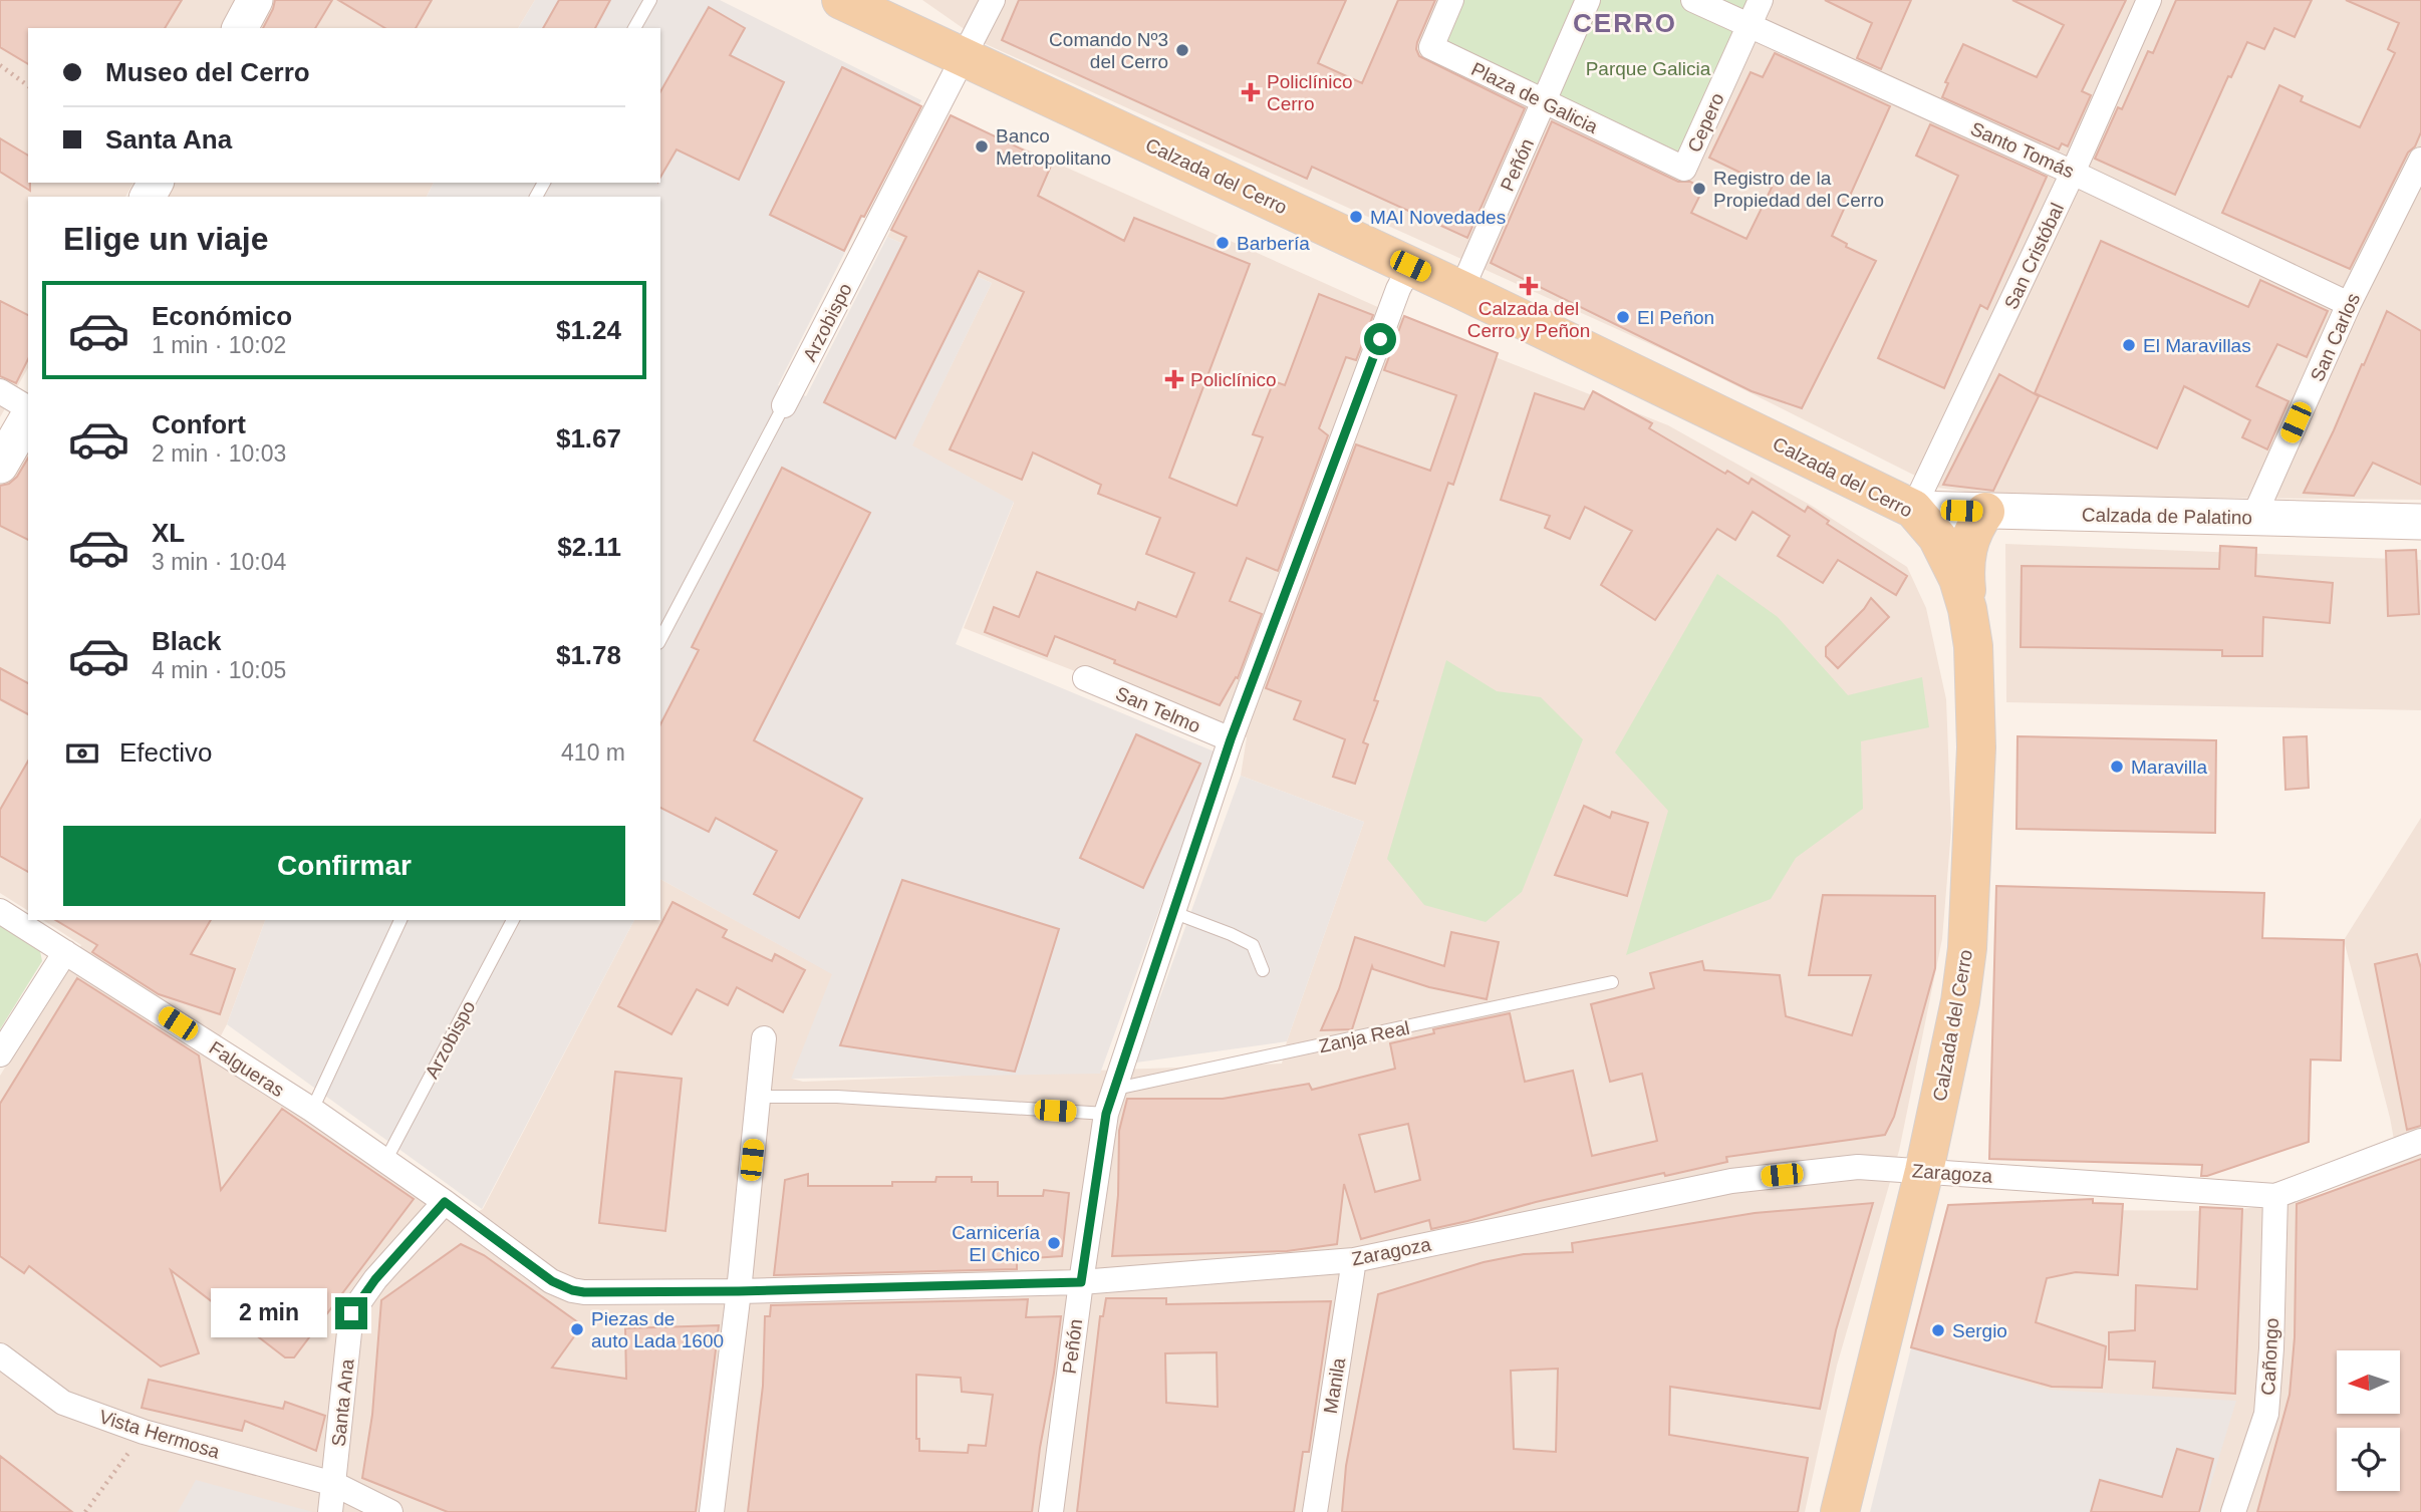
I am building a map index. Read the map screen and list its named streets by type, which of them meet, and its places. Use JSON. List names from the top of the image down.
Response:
{
  "streets": {
    "main road": ["Calzada del Cerro"],
    "street": [
      "Plaza de Galicia",
      "Cepero",
      "Santo Tomás",
      "Peñón",
      "San Cristóbal",
      "Arzobispo",
      "San Carlos",
      "Calzada de Palatino",
      "San Telmo",
      "Falgueras",
      "Zaragoza",
      "Cañongo",
      "Manila",
      "Santa Ana",
      "Vista Hermosa"
    ],
    "lane": ["Zanja Real"]
  },
  "crossings": [
    ["Plaza de Galicia", "Cepero"],
    ["Plaza de Galicia", "Peñón"],
    ["Cepero", "Santo Tomás"],
    ["Santo Tomás", "San Cristóbal"],
    ["Santo Tomás", "San Carlos"],
    ["Peñón", "Calzada del Cerro"],
    ["Peñón", "San Telmo"],
    ["Peñón", "Zanja Real"],
    ["Peñón", "Zaragoza"],
    ["Calzada del Cerro", "San Cristóbal"],
    ["Calzada del Cerro", "Arzobispo"],
    ["Calzada del Cerro", "Calzada de Palatino"],
    ["Calzada del Cerro", "Zaragoza"],
    ["San Cristóbal", "Calzada de Palatino"],
    ["Arzobispo", "Falgueras"],
    ["Arzobispo", "Zaragoza"],
    ["San Carlos", "Calzada de Palatino"],
    ["Falgueras", "Zaragoza"],
    ["Zaragoza", "Cañongo"],
    ["Zaragoza", "Manila"],
    ["Zaragoza", "Santa Ana"],
    ["Santa Ana", "Vista Hermosa"]
  ],
  "districts": ["CERRO"],
  "parks": ["Parque Galicia"],
  "places": {
    "other": [
      "Comando Nº3 del Cerro",
      "Banco Metropolitano",
      "Registro de la Propiedad del Cerro",
      "MAI Novedades",
      "Barbería",
      "El Peñon",
      "El Maravillas",
      "Maravilla",
      "Carnicería El Chico",
      "Piezas de auto Lada 1600",
      "Sergio"
    ],
    "health": ["Policlínico Cerro", "Calzada del Cerro y Peñon", "Policlínico"]
  },
  "north": "left",
  "page": {
    "banner": ["Museo del Cerro", "Santa Ana"],
    "heading": "Elige un viaje",
    "list": [
      {
        "name": "Económico",
        "note": "1 min · 10:02",
        "value": "$1.24"
      },
      {
        "name": "Confort",
        "note": "2 min · 10:03",
        "value": "$1.67"
      },
      {
        "name": "XL",
        "note": "3 min · 10:04",
        "value": "$2.11"
      },
      {
        "name": "Black",
        "note": "4 min · 10:05",
        "value": "$1.78"
      }
    ],
    "pay": ["Efectivo", "410 m"],
    "buttons": "Confirmar",
    "bubble": "2 min"
  }
}
